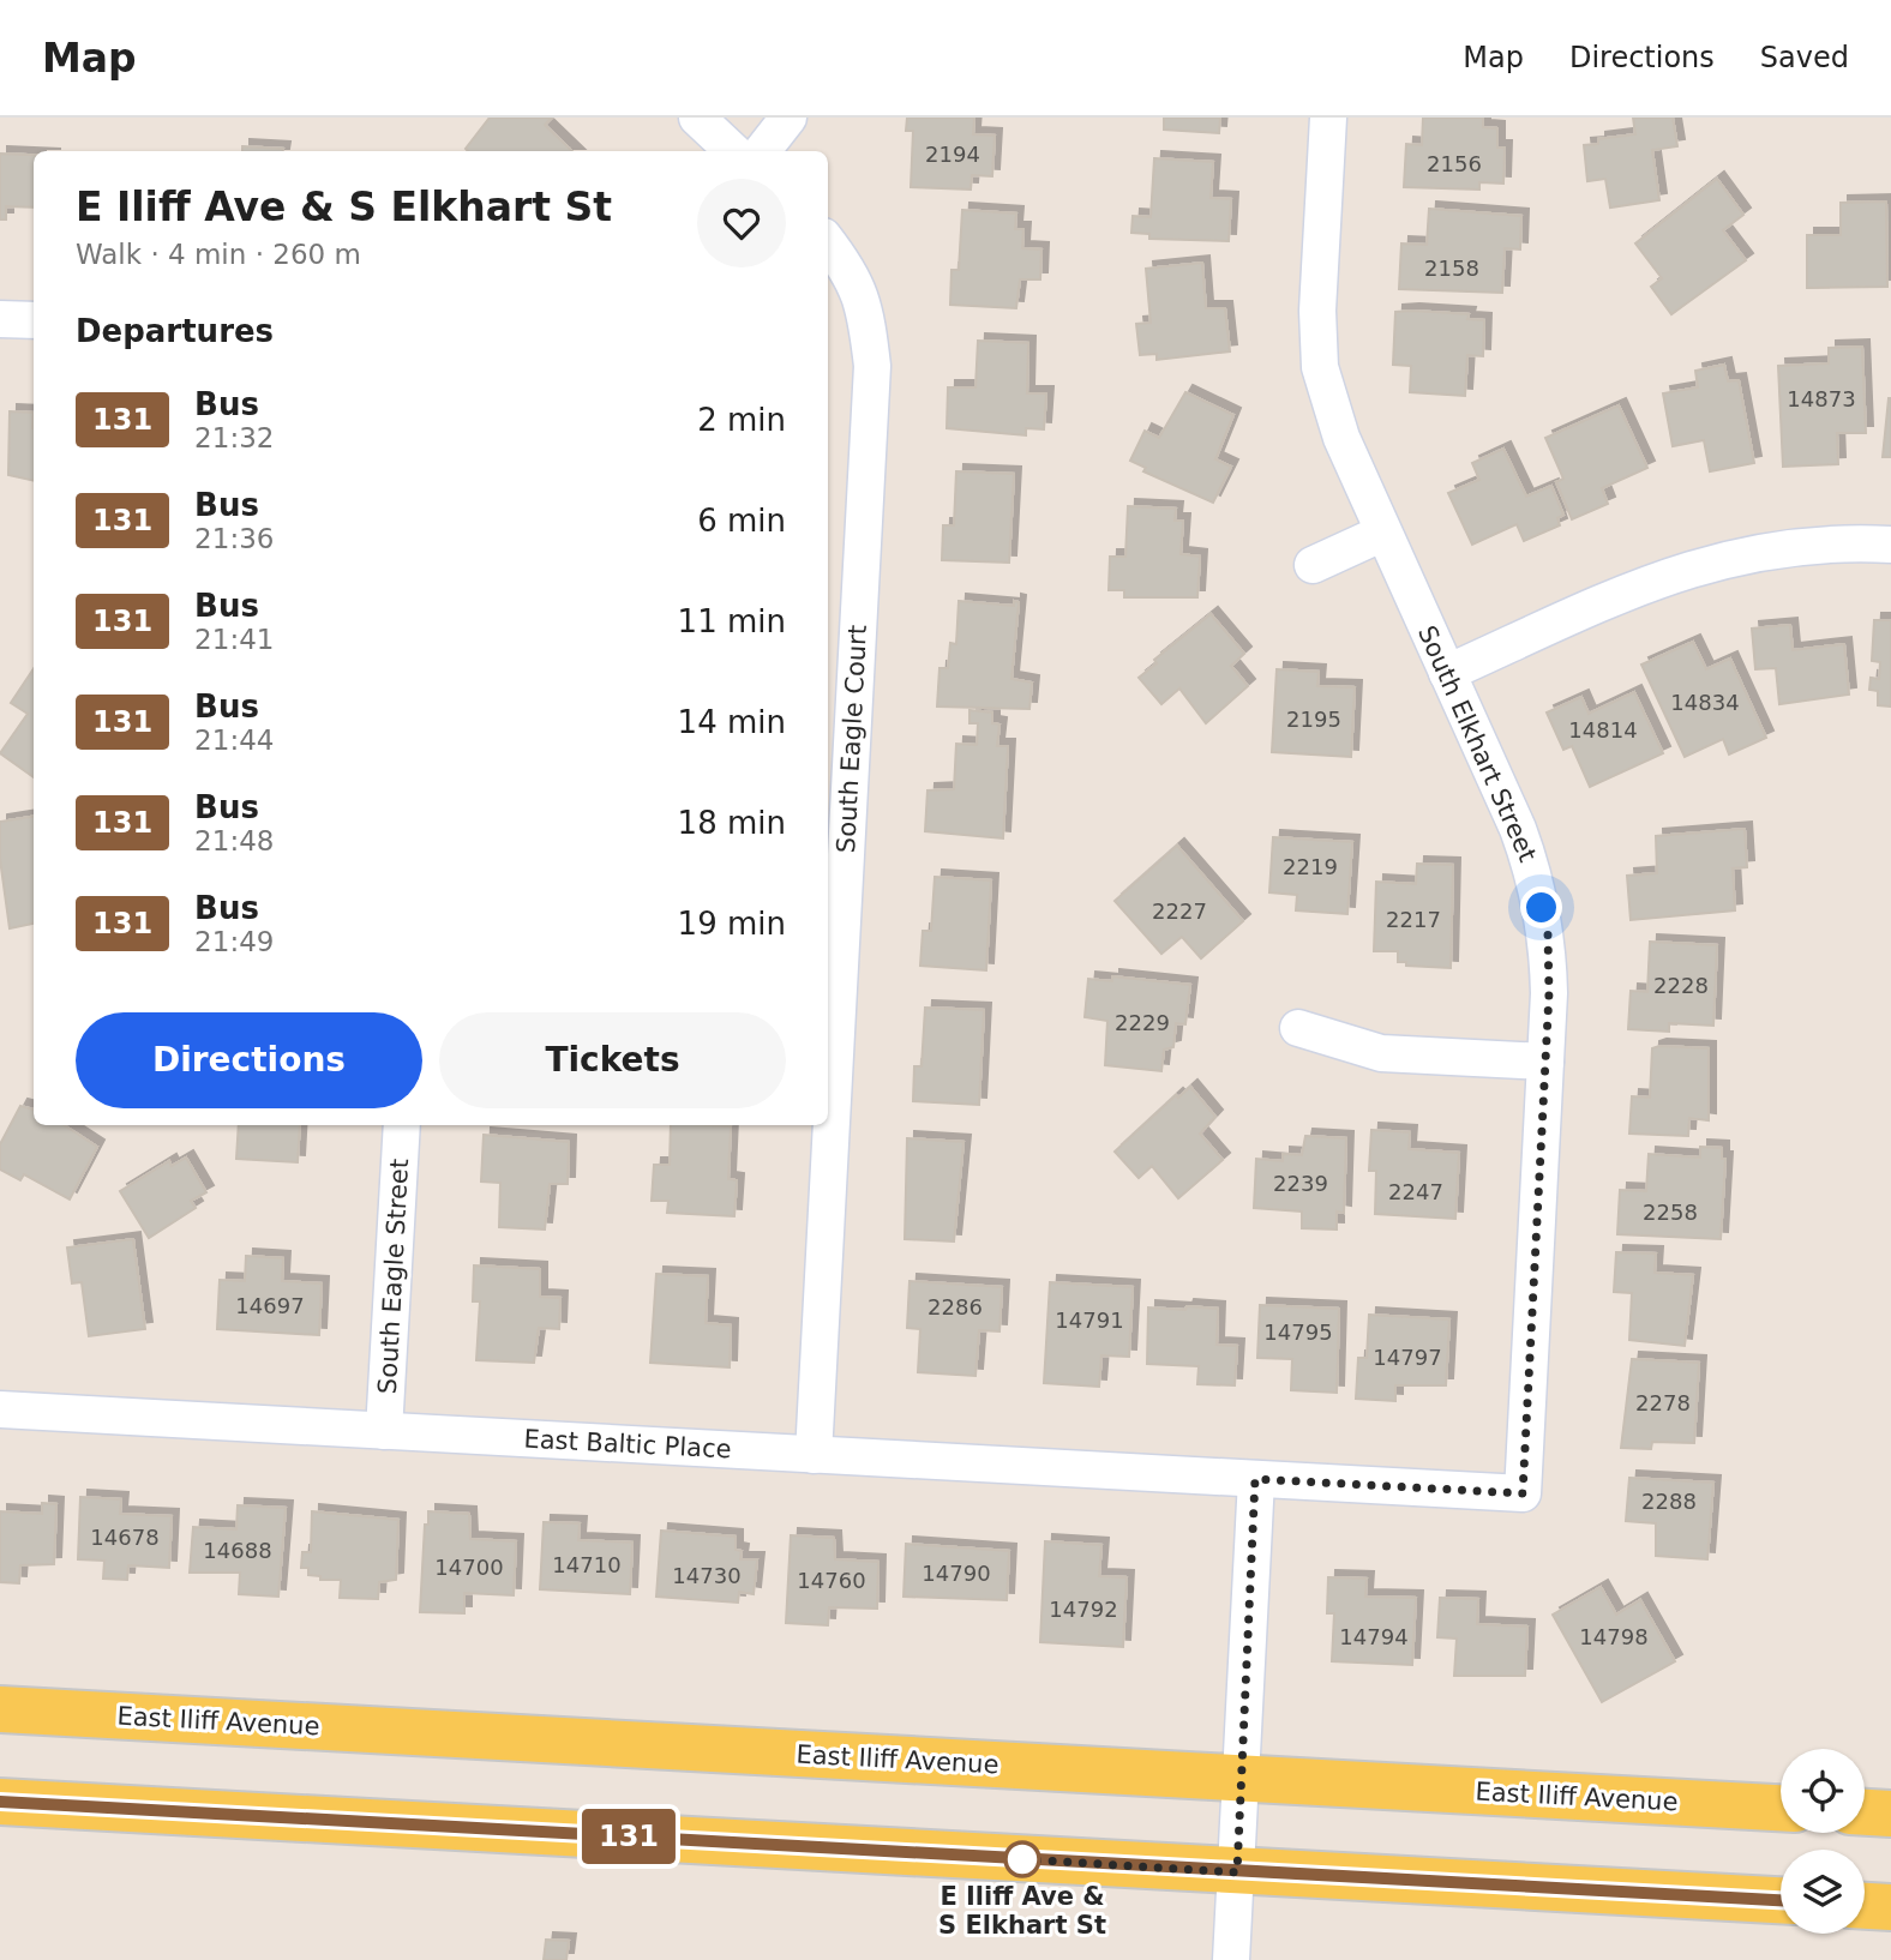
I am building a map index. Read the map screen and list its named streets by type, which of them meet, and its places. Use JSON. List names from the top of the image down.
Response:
{
  "streets": {
    "main road": ["East Iliff Avenue"],
    "street": [
      "South Eagle Court",
      "South Elkhart Street",
      "South Eagle Street",
      "East Baltic Place"
    ]
  },
  "crossings": [
    ["South Eagle Court", "East Baltic Place"],
    ["South Elkhart Street", "East Baltic Place"],
    ["South Eagle Street", "East Baltic Place"]
  ],
  "places": ["E Iliff Ave & S Elkhart St"],
  "lines": ["bus line 131"],
  "house_numbers": [
    "2194",
    "2156",
    "2158",
    "14873",
    "14834",
    "2195",
    "14814",
    "2219",
    "2227",
    "2217",
    "2228",
    "2229",
    "2239",
    "2247",
    "2258",
    "14697",
    "2286",
    "14791",
    "14795",
    "14797",
    "2278",
    "2288",
    "14678",
    "14688",
    "14710",
    "14700",
    "14790",
    "14730",
    "14760",
    "14792",
    "14794",
    "14798"
  ],
  "page": {
    "header": "Map",
    "nav": ["Map", "Directions", "Saved"],
    "on_map": "131",
    "heading": [
      ["E Iliff Ave & S Elkhart St", "Walk · 4 min · 260 m"],
      "Departures"
    ],
    "list": [
      {
        "mark": "131",
        "name": "Bus",
        "note": "21:32",
        "value": "2 min"
      },
      {
        "mark": "131",
        "name": "Bus",
        "note": "21:36",
        "value": "6 min"
      },
      {
        "mark": "131",
        "name": "Bus",
        "note": "21:41",
        "value": "11 min"
      },
      {
        "mark": "131",
        "name": "Bus",
        "note": "21:44",
        "value": "14 min"
      },
      {
        "mark": "131",
        "name": "Bus",
        "note": "21:48",
        "value": "18 min"
      },
      {
        "mark": "131",
        "name": "Bus",
        "note": "21:49",
        "value": "19 min"
      }
    ],
    "buttons": ["Directions", "Tickets"]
  }
}
